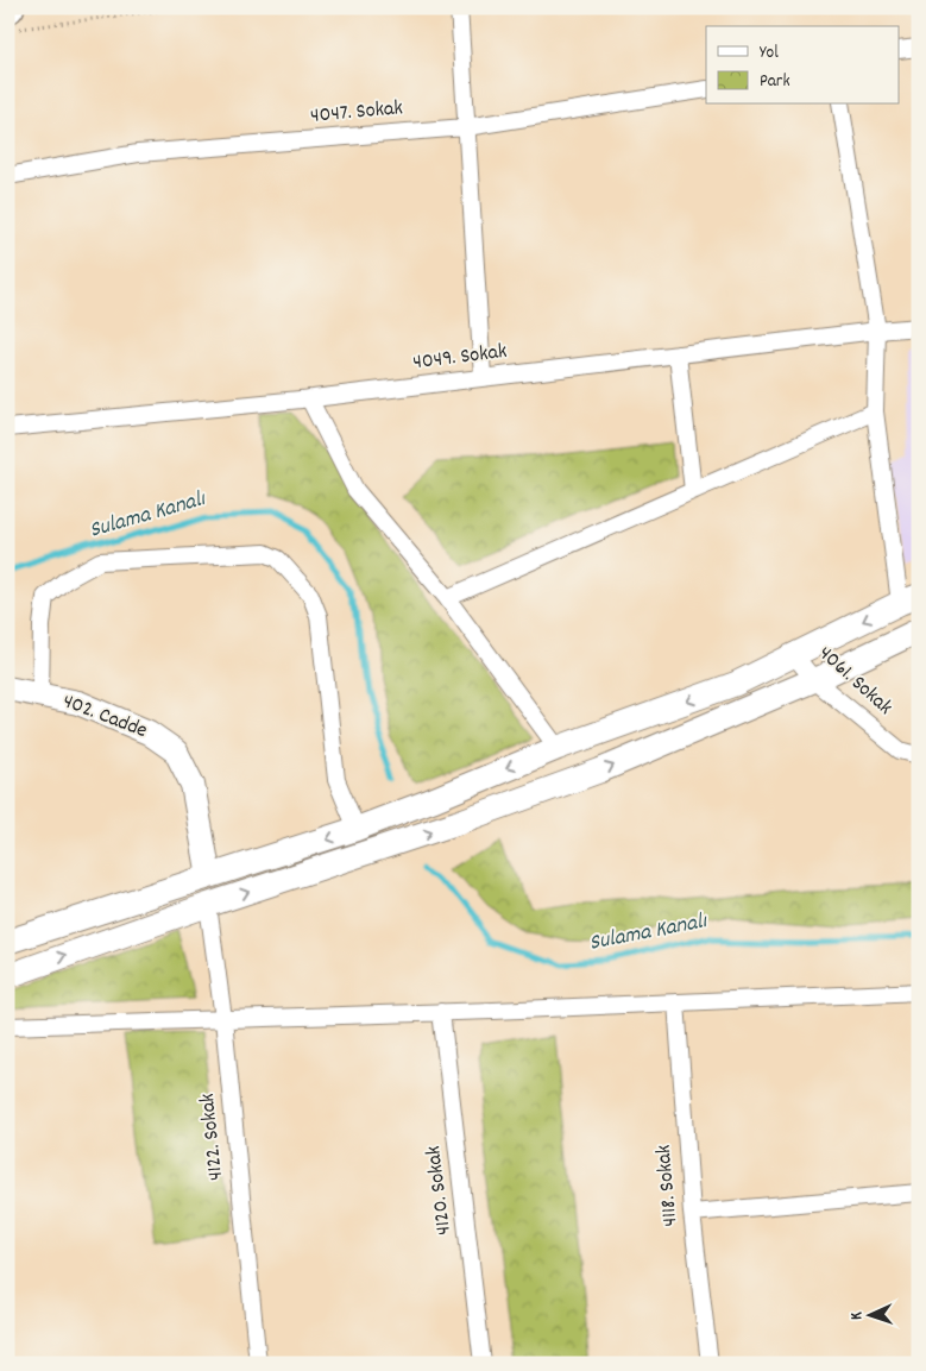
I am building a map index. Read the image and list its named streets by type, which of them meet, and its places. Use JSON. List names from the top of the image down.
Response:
{
  "streets": {
    "main road": ["402. Cadde"],
    "street": [
      "4047. Sokak",
      "4049. Sokak",
      "4061. Sokak",
      "4122. Sokak",
      "4118. Sokak",
      "4120. Sokak"
    ]
  },
  "water": ["Sulama Kanalı"],
  "legend": ["Yol", "Park"],
  "north": "left"
}
